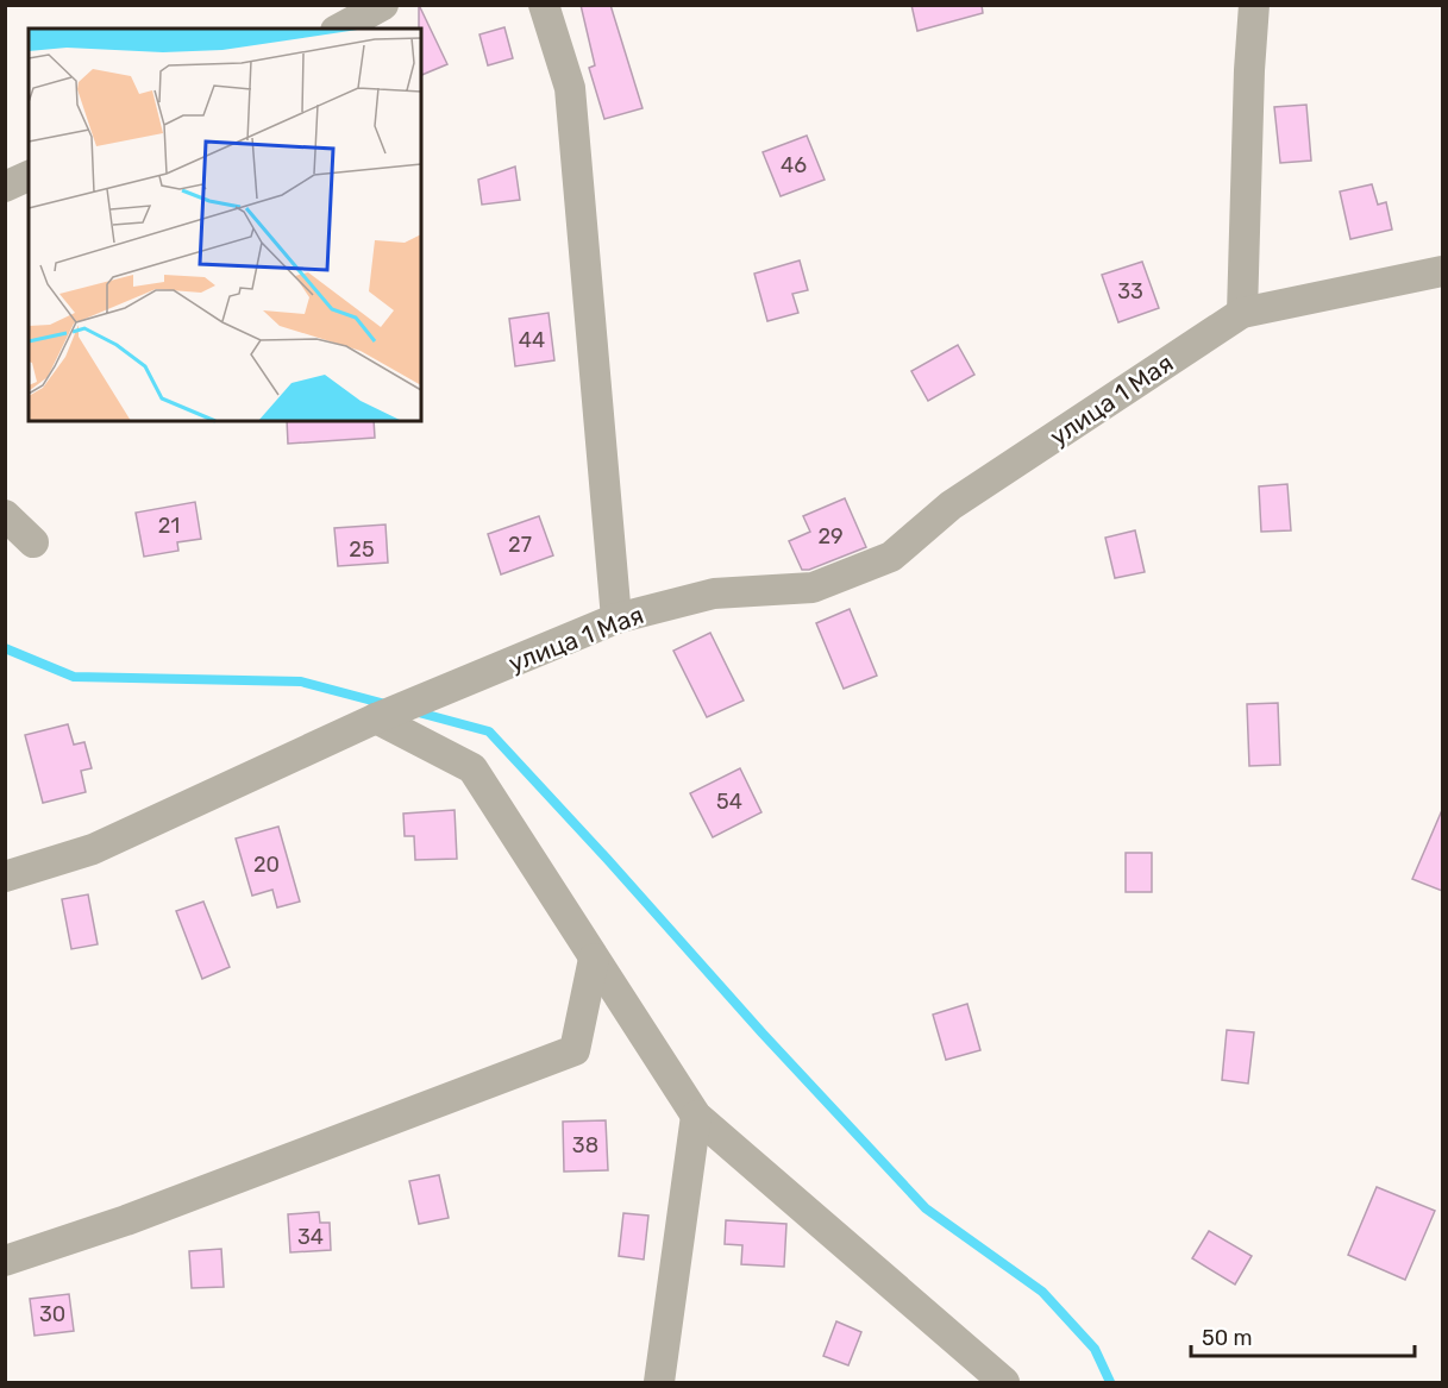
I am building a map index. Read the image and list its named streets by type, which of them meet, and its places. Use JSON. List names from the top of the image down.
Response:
{
  "streets": {
    "street": ["улица 1 Мая"]
  },
  "house_numbers": [
    "46",
    "33",
    "44",
    "21",
    "29",
    "27",
    "25",
    "54",
    "20",
    "38",
    "34",
    "30"
  ],
  "scale_bar": "50 m"
}
